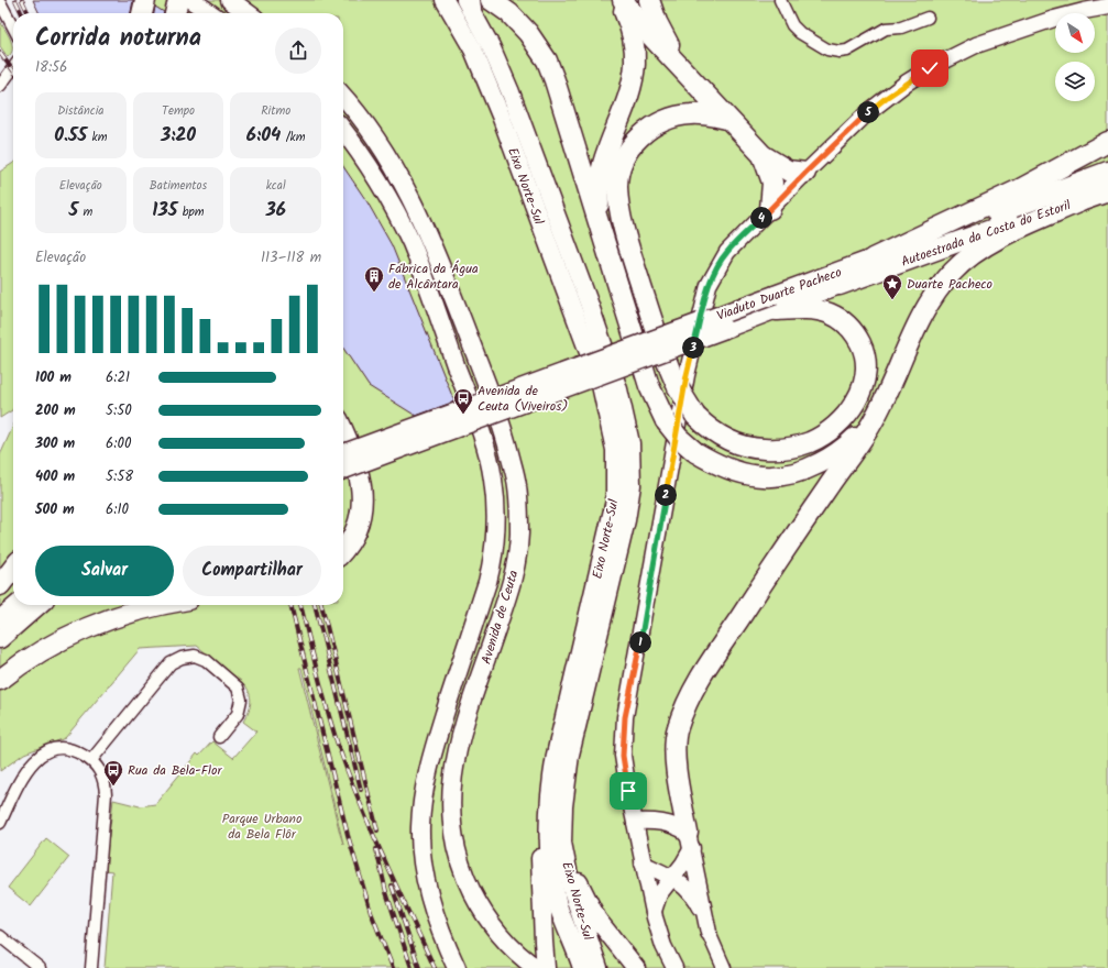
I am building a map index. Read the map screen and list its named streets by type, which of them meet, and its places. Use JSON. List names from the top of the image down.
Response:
{
  "streets": {
    "highway": [
      "Eixo Norte-Sul",
      "Autoestrada da Costa do Estoril",
      "Viaduto Duarte Pacheco",
      "Avenida de Ceuta"
    ]
  },
  "crossings": [
    ["Autoestrada da Costa do Estoril", "Viaduto Duarte Pacheco"]
  ],
  "parks": ["Parque Urbano da Bela Flôr"],
  "places": {
    "building": ["Fábrica da Água de Alcântara"],
    "place": ["Duarte Pacheco"],
    "bus stop": ["Avenida de Ceuta (Viveiros)", "Rua da Bela-Flor"]
  },
  "north": "bottom right",
  "page": {
    "heading": ["Corrida noturna", "18:56"],
    "stats": [
      ["Distância", "0.55 km"],
      ["Tempo", "3:20"],
      ["Ritmo", "6:04 /km"],
      ["Elevação", "5 m"],
      ["Batimentos", "135 bpm"],
      ["kcal", "36"]
    ],
    "pins": [
      "5",
      "4",
      "3",
      "2",
      "1"
    ],
    "chart": ["Elevação", "113–118 m"],
    "list": [
      {
        "name": "100 m",
        "note": "6:21"
      },
      {
        "name": "200 m",
        "note": "5:50"
      },
      {
        "name": "300 m",
        "note": "6:00"
      },
      {
        "name": "400 m",
        "note": "5:58"
      },
      {
        "name": "500 m",
        "note": "6:10"
      }
    ],
    "buttons": ["Salvar", "Compartilhar"]
  }
}
